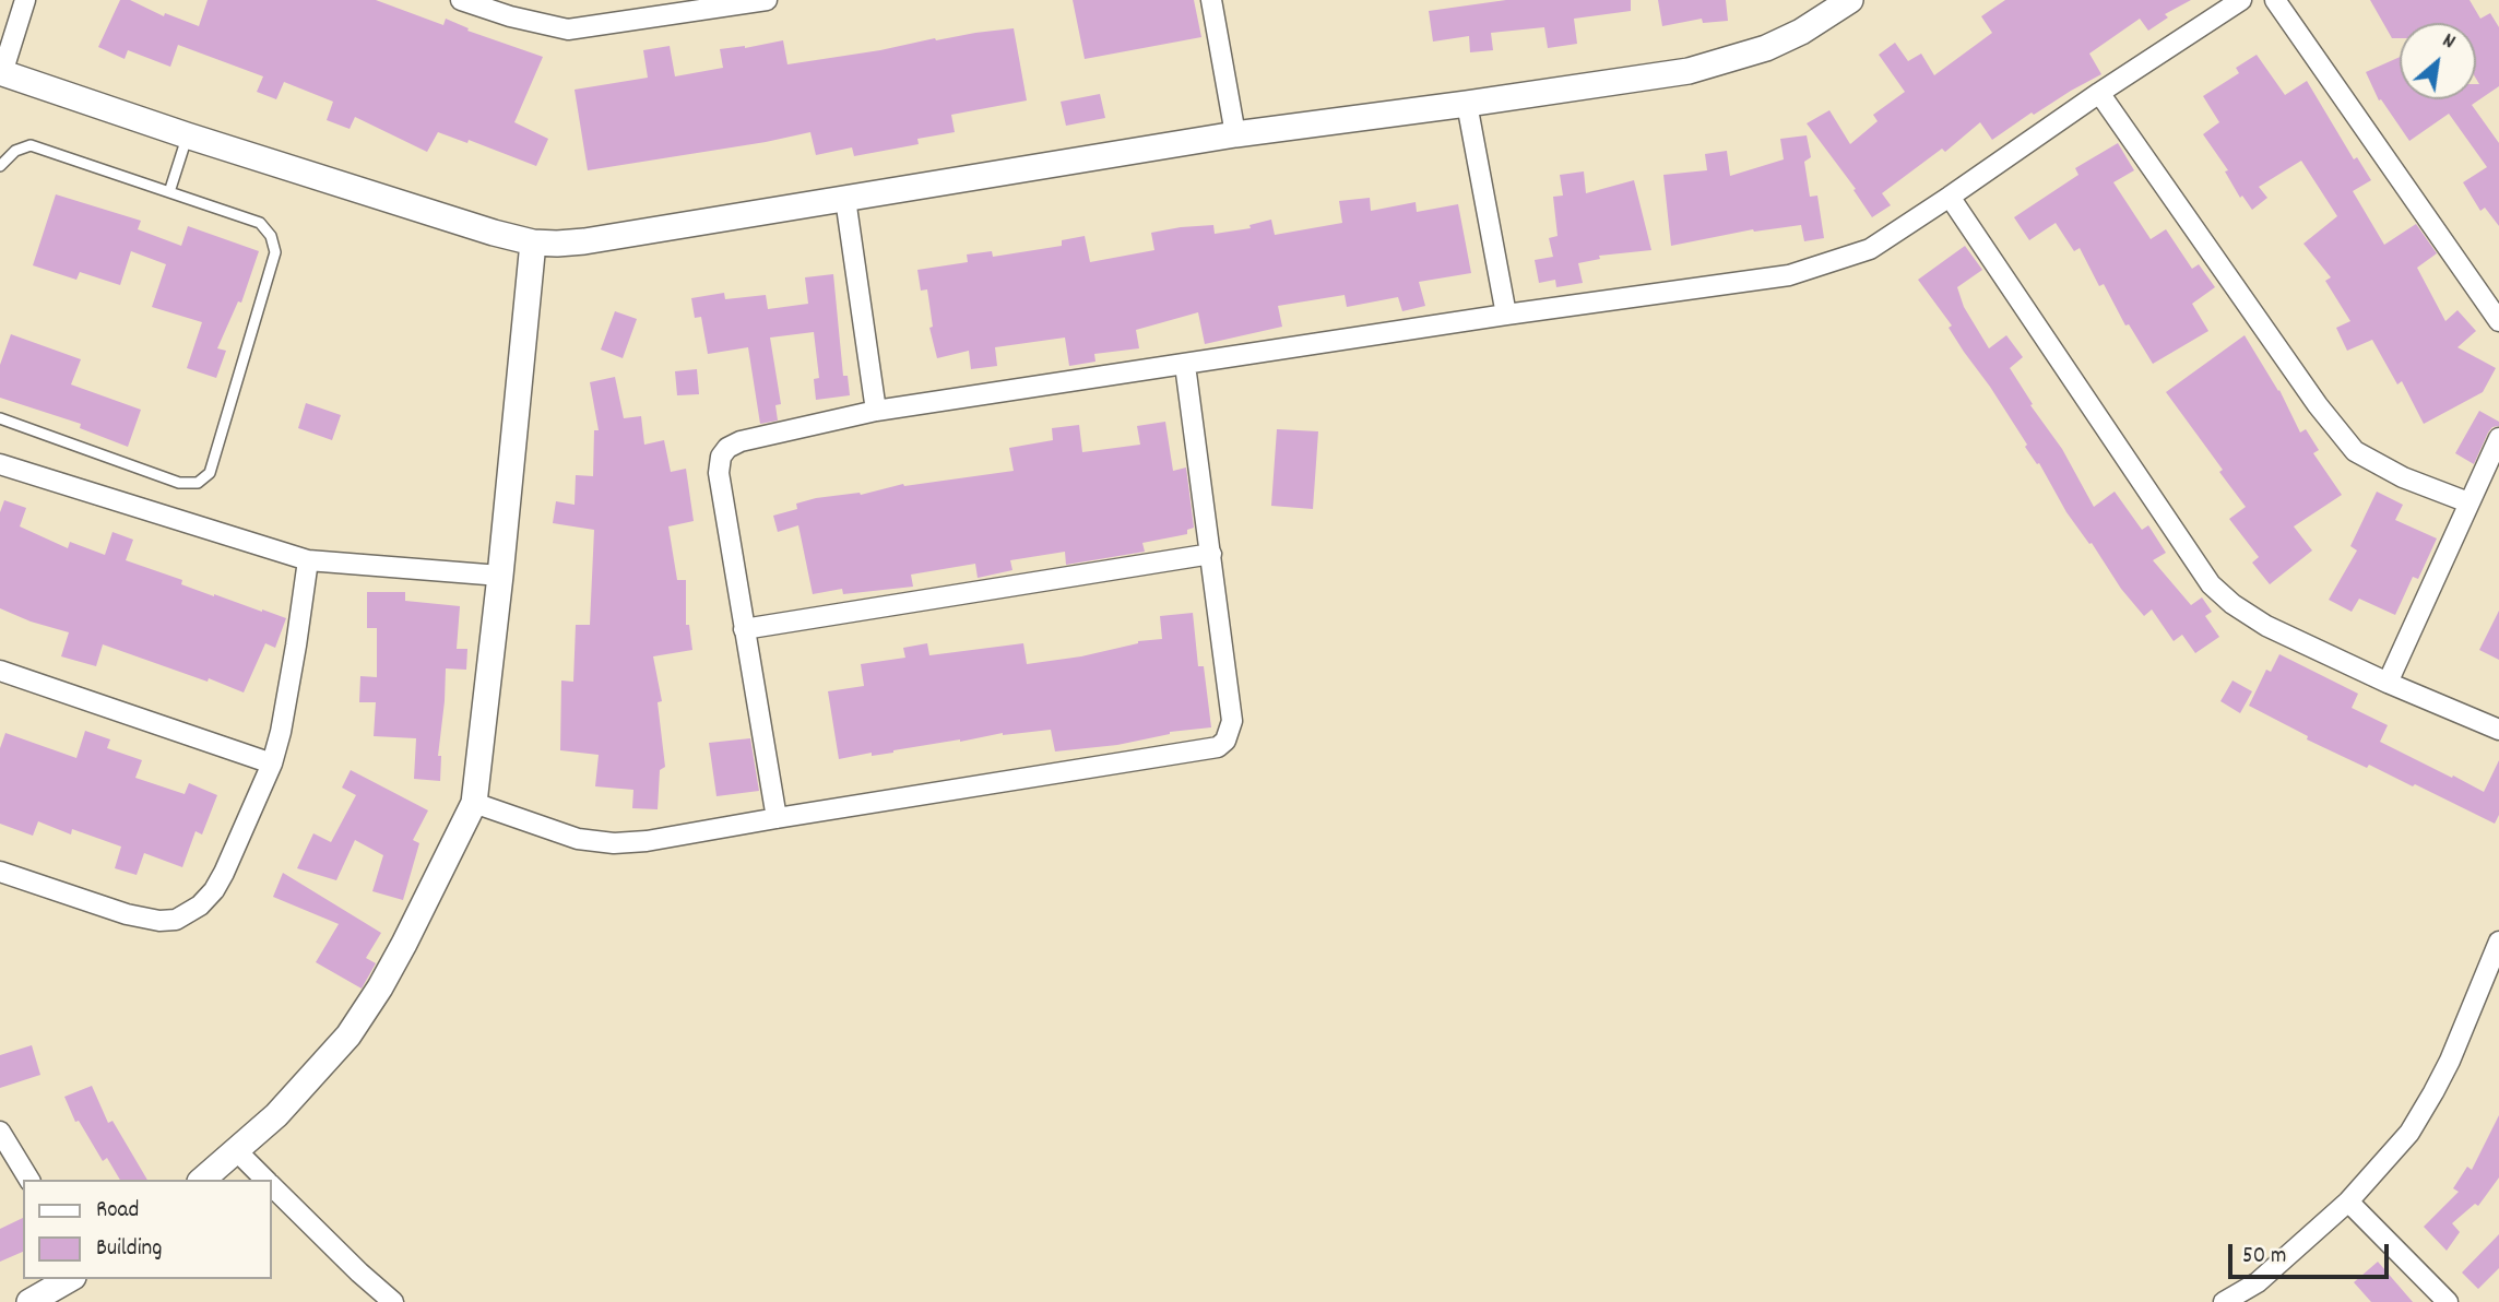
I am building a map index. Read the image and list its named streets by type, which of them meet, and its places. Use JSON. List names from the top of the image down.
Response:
{
  "legend": ["Road", "Building"],
  "scale_bar": "50 m",
  "north": "top right"
}
